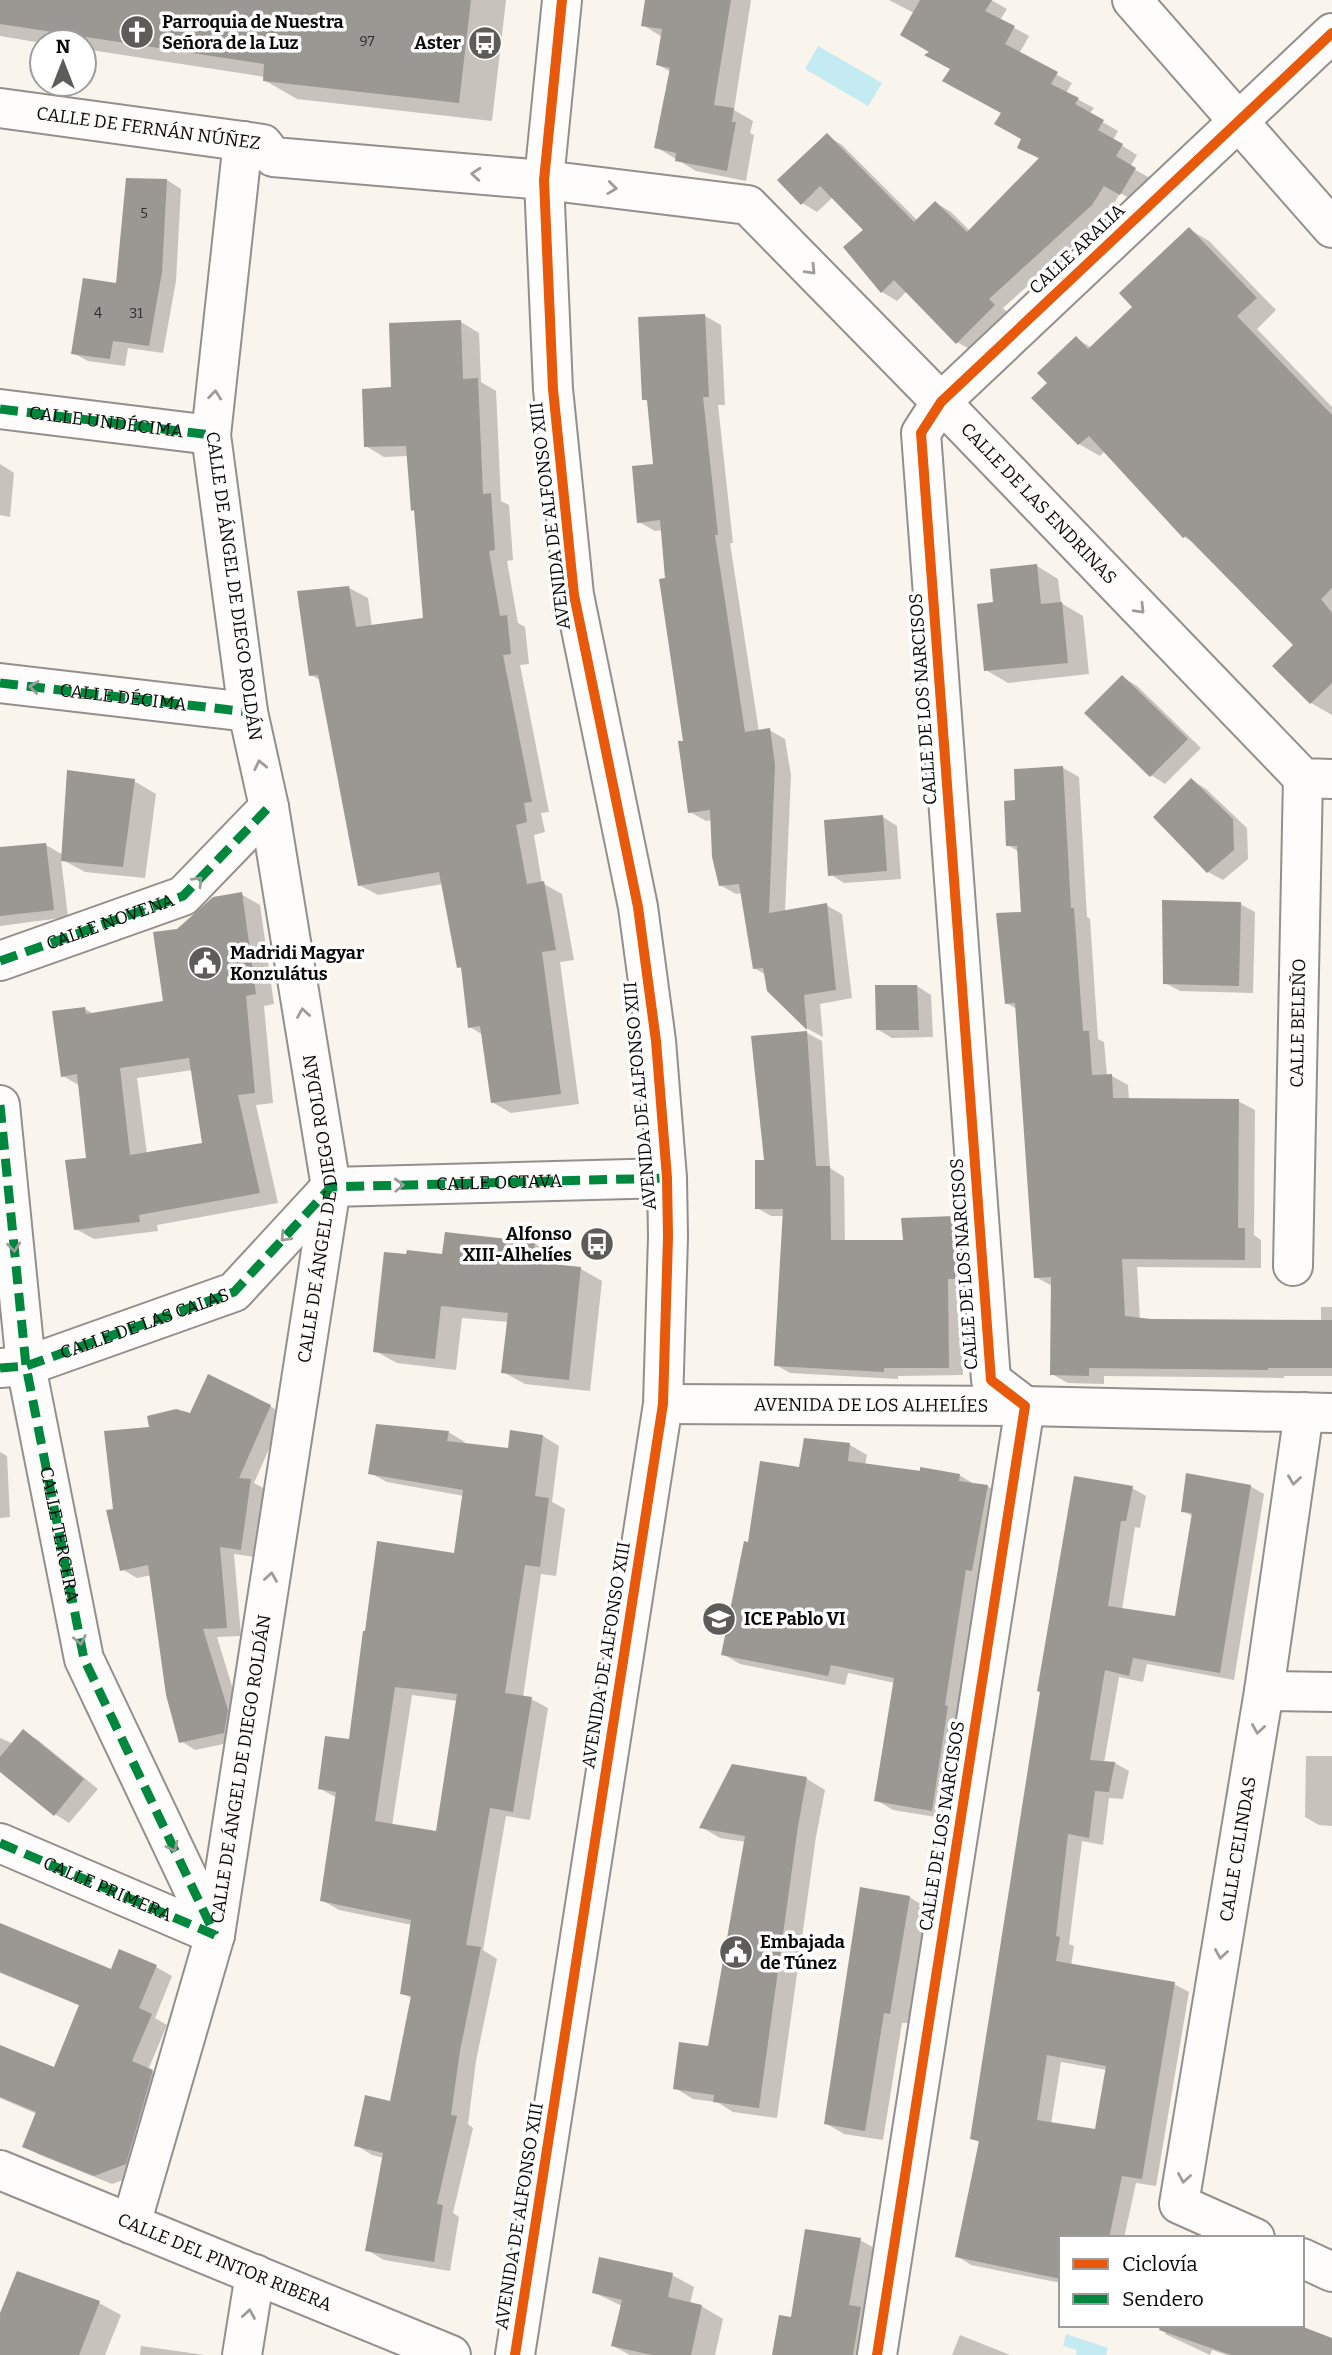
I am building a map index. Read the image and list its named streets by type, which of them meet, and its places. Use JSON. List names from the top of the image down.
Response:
{
  "streets": {
    "street": [
      "CALLE DE FERNÁN NÚÑEZ",
      "CALLE ARALIA",
      "CALLE UNDÉCIMA",
      "CALLE DE LAS ENDRINAS",
      "AVENIDA DE ALFONSO XIII",
      "CALLE DE ÁNGEL DE DIEGO ROLDÁN",
      "CALLE DÉCIMA",
      "CALLE DE LOS NARCISOS",
      "CALLE NOVENA",
      "CALLE BELEÑO",
      "CALLE OCTAVA",
      "CALLE DE LAS CALAS",
      "AVENIDA DE LOS ALHELÍES",
      "CALLE TERCERA",
      "CALLE CELINDAS",
      "CALLE PRIMERA",
      "CALLE DEL PINTOR RIBERA"
    ]
  },
  "crossings": [
    ["CALLE DE FERNÁN NÚÑEZ", "CALLE DE LAS ENDRINAS"],
    ["CALLE DE FERNÁN NÚÑEZ", "AVENIDA DE ALFONSO XIII"],
    ["CALLE DE FERNÁN NÚÑEZ", "CALLE DE ÁNGEL DE DIEGO ROLDÁN"],
    ["CALLE ARALIA", "CALLE DE LAS ENDRINAS"],
    ["CALLE ARALIA", "CALLE DE LOS NARCISOS"],
    ["CALLE UNDÉCIMA", "CALLE DE ÁNGEL DE DIEGO ROLDÁN"],
    ["CALLE DE LAS ENDRINAS", "AVENIDA DE ALFONSO XIII"],
    ["CALLE DE LAS ENDRINAS", "CALLE DE LOS NARCISOS"],
    ["CALLE DE LAS ENDRINAS", "CALLE BELEÑO"],
    ["AVENIDA DE ALFONSO XIII", "CALLE OCTAVA"],
    ["AVENIDA DE ALFONSO XIII", "AVENIDA DE LOS ALHELÍES"],
    ["CALLE DE ÁNGEL DE DIEGO ROLDÁN", "CALLE DÉCIMA"],
    ["CALLE DE ÁNGEL DE DIEGO ROLDÁN", "CALLE NOVENA"],
    ["CALLE DE ÁNGEL DE DIEGO ROLDÁN", "CALLE OCTAVA"],
    ["CALLE DE ÁNGEL DE DIEGO ROLDÁN", "CALLE DE LAS CALAS"],
    ["CALLE DE ÁNGEL DE DIEGO ROLDÁN", "CALLE TERCERA"],
    ["CALLE DE ÁNGEL DE DIEGO ROLDÁN", "CALLE PRIMERA"],
    ["CALLE DE ÁNGEL DE DIEGO ROLDÁN", "CALLE DEL PINTOR RIBERA"],
    ["CALLE DE LOS NARCISOS", "AVENIDA DE LOS ALHELÍES"],
    ["CALLE OCTAVA", "CALLE DE LAS CALAS"],
    ["CALLE DE LAS CALAS", "CALLE TERCERA"],
    ["AVENIDA DE LOS ALHELÍES", "CALLE CELINDAS"],
    ["CALLE TERCERA", "CALLE PRIMERA"]
  ],
  "one_way": [
    "CALLE DE FERNÁN NÚÑEZ",
    "CALLE DE LAS ENDRINAS",
    "CALLE DE ÁNGEL DE DIEGO ROLDÁN",
    "CALLE DÉCIMA",
    "CALLE NOVENA",
    "CALLE OCTAVA",
    "CALLE DE LAS CALAS",
    "CALLE TERCERA",
    "CALLE CELINDAS"
  ],
  "places": {
    "church": ["Parroquia de Nuestra Señora de la Luz"],
    "bus stop": ["Aster", "Alfonso XIII-Alhelíes"],
    "public building": ["Madridi Magyar Konzulátus", "Embajada de Túnez"],
    "school or university": ["ICE Pablo VI"]
  },
  "house_numbers": [
    "97",
    "5",
    "4",
    "31"
  ],
  "legend": ["Ciclovía", "Sendero"],
  "north": "top"
}
